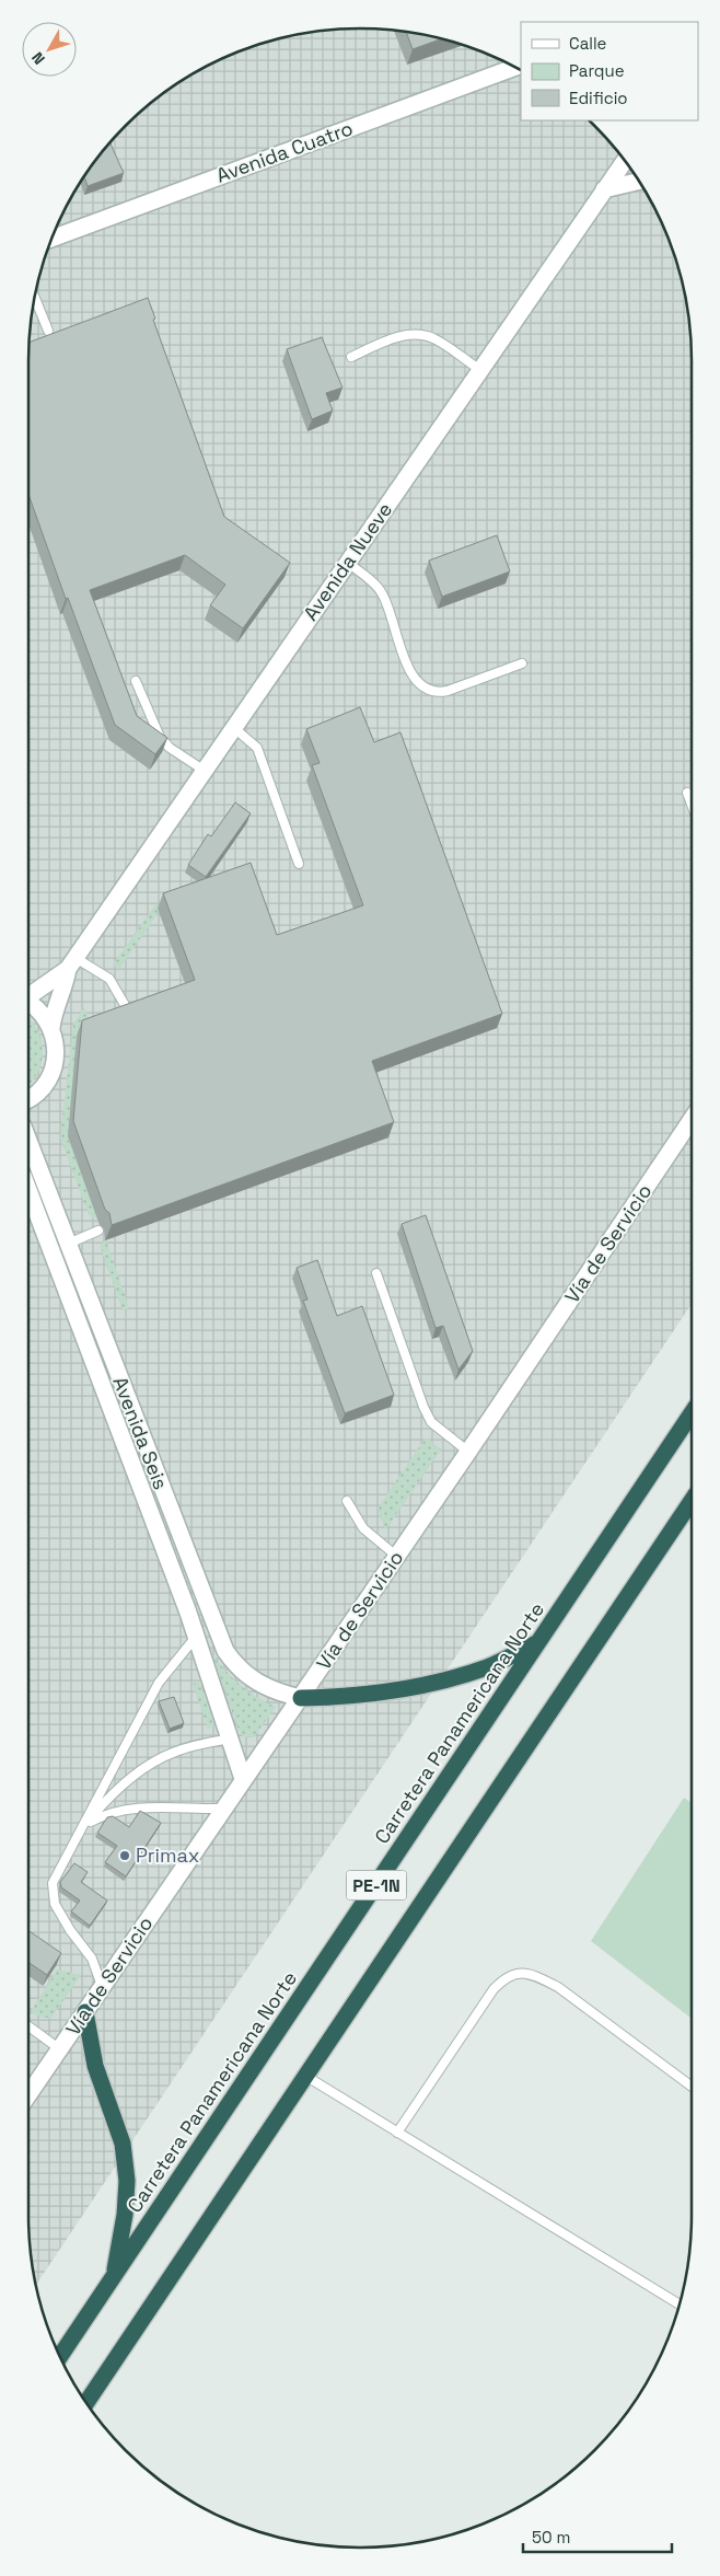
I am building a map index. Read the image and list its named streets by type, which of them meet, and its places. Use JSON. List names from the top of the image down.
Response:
{
  "streets": {
    "highway": ["Carretera Panamericana Norte", "PE-1N"],
    "street": [
      "Avenida Cuatro",
      "Avenida Nueve",
      "Vía de Servicio",
      "Avenida Seis"
    ]
  },
  "crossings": [
    ["Vía de Servicio", "Avenida Seis"]
  ],
  "places": ["Primax"],
  "legend": ["Calle", "Parque", "Edificio"],
  "scale_bar": "50 m",
  "north": "bottom left"
}
